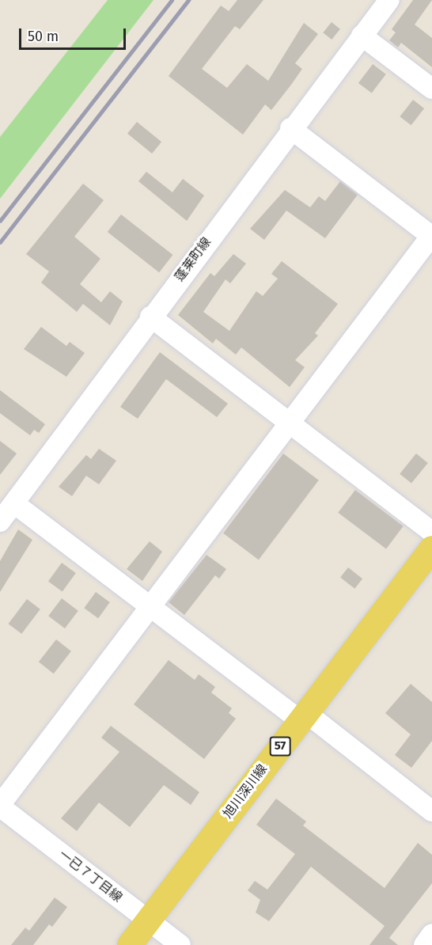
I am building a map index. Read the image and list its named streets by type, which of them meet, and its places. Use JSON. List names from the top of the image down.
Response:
{
  "streets": {
    "main road": ["57", "旭川深川線"],
    "street": ["蓬莱町線", "一已７丁目線"]
  },
  "crossings": [
    ["旭川深川線", "一已７丁目線"]
  ],
  "scale_bar": "50 m"
}
